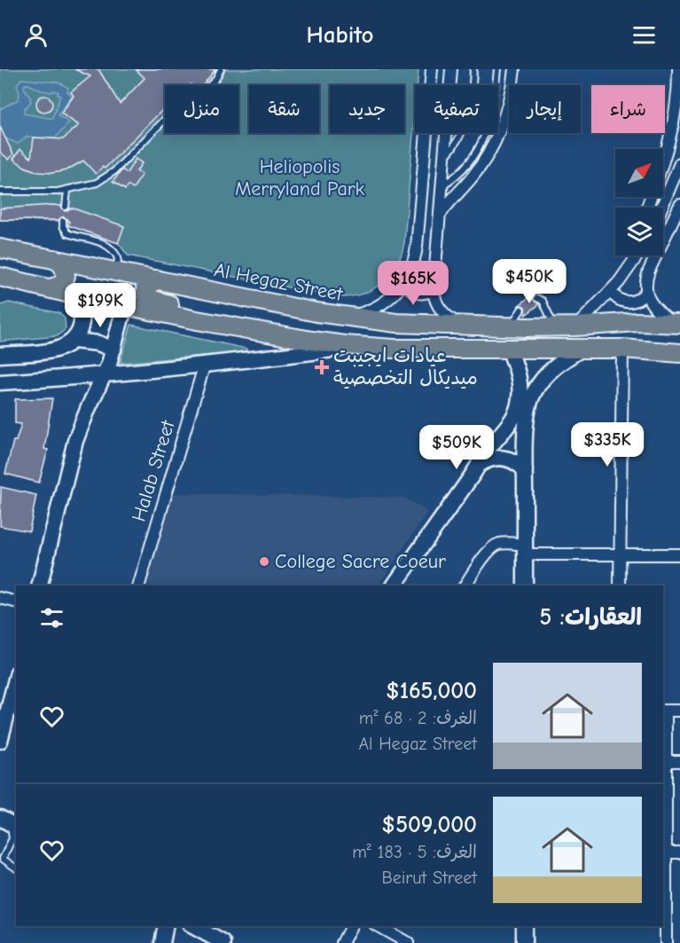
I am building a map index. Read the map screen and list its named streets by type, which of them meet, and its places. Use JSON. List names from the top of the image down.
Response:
{
  "streets": {
    "main road": ["Al Hegaz Street"],
    "street": ["Halab Street"]
  },
  "parks": ["Heliopolis Merryland Park"],
  "places": {
    "health": ["عيادات ايجيبت ميديكال التخصصية"],
    "other": ["College Sacre Coeur"]
  },
  "north": "top right",
  "page": {
    "header": "Habito",
    "chip": [
      "شراء",
      "إيجار",
      "تصفية",
      "جديد",
      "شقة",
      "منزل"
    ],
    "price": [
      "$450K",
      "$165K",
      "$199K",
      "$335K",
      "$509K"
    ],
    "heading": "العقارات: 5",
    "list": [
      {
        "name": "$165,000",
        "note": "الغرف: 2 · 68 m² · Al Hegaz Street"
      },
      {
        "name": "$509,000",
        "note": "الغرف: 5 · 183 m² · Beirut Street"
      }
    ]
  }
}
